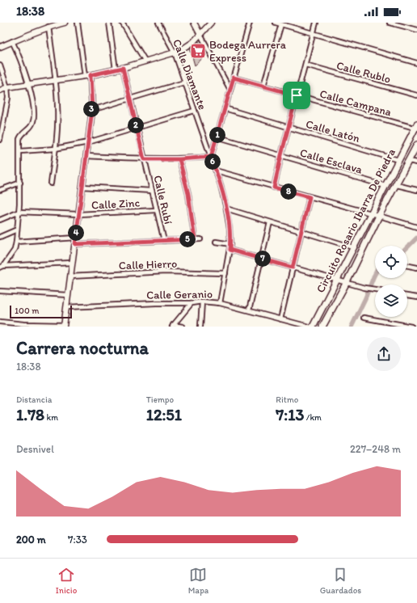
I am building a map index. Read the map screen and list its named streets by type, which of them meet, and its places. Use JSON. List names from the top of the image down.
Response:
{
  "streets": {
    "main road": ["Circuito Rosario Ibarra De Piedra"],
    "street": [
      "Calle Rublo",
      "Calle Diamante",
      "Calle Campana",
      "Calle Latón",
      "Calle Esclava",
      "Calle Rubí",
      "Calle Zinc",
      "Calle Hierro",
      "Calle Geranio"
    ]
  },
  "crossings": [
    ["Calle Diamante", "Calle Hierro"],
    ["Calle Diamante", "Calle Geranio"],
    ["Calle Campana", "Circuito Rosario Ibarra De Piedra"],
    ["Calle Latón", "Circuito Rosario Ibarra De Piedra"],
    ["Calle Esclava", "Circuito Rosario Ibarra De Piedra"],
    ["Calle Rubí", "Calle Zinc"]
  ],
  "places": {
    "supermarket": ["Bodega Aurrera Express"]
  },
  "scale_bar": "100 m",
  "page": {
    "status": "18:38",
    "pins": [
      "3",
      "2",
      "1",
      "6",
      "8",
      "4",
      "5",
      "7"
    ],
    "scale": "100 m",
    "heading": ["Carrera nocturna", "18:38"],
    "stats": [
      ["Distancia", "1.78 km"],
      ["Tiempo", "12:51"],
      ["Ritmo", "7:13 /km"]
    ],
    "chart": ["Desnivel", "227–248 m"],
    "list": [
      {
        "name": "200 m",
        "note": "7:33"
      }
    ],
    "tabs": ["Inicio", "Mapa", "Guardados"]
  }
}
